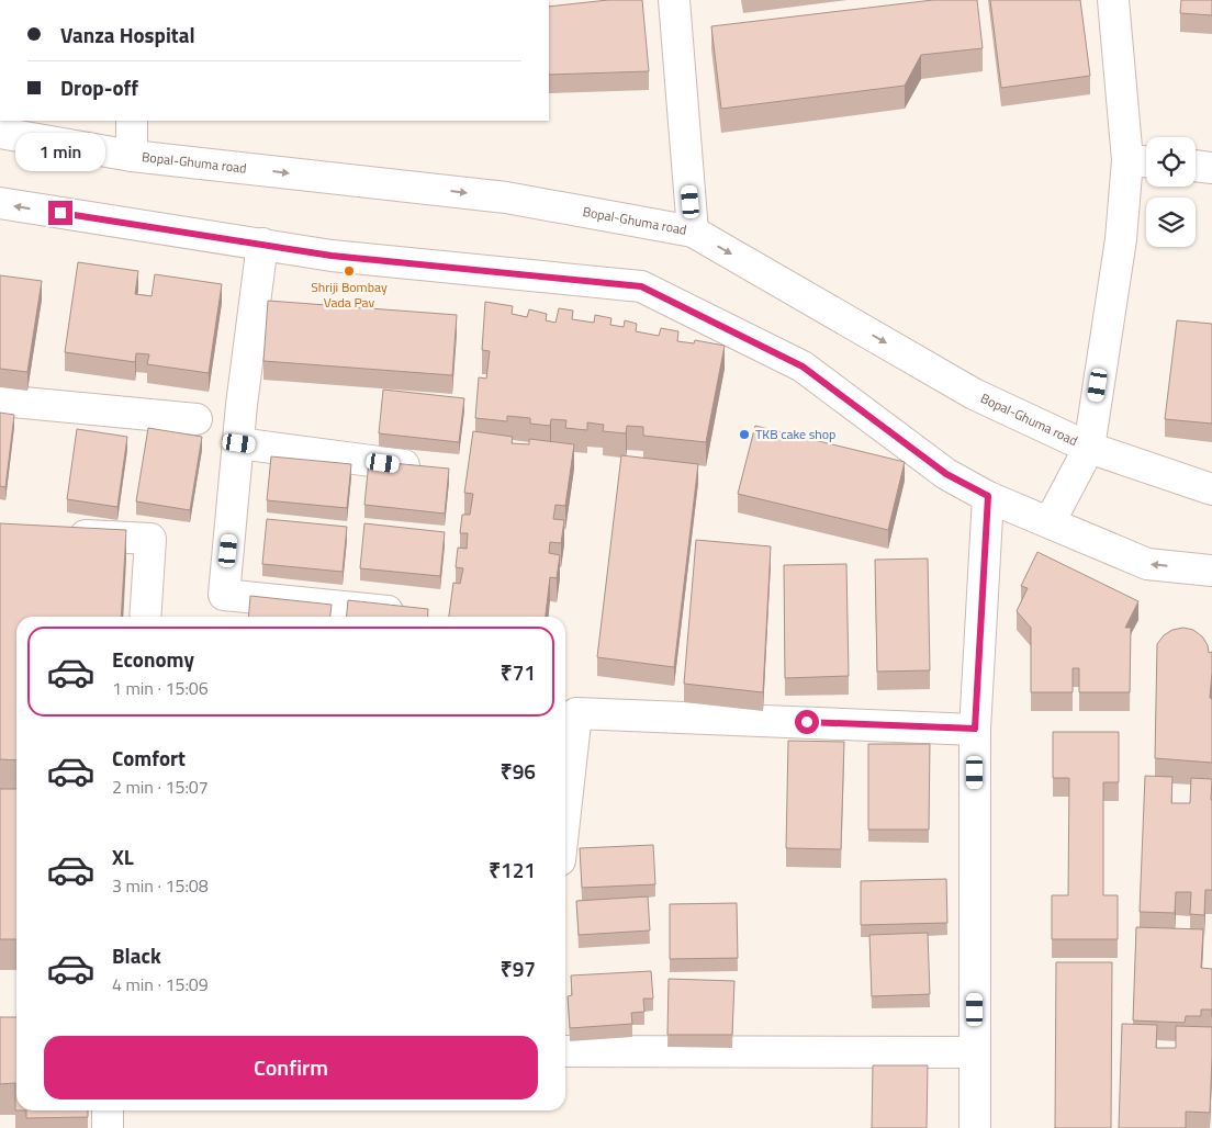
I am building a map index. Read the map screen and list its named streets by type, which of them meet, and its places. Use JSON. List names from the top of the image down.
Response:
{
  "streets": {
    "street": ["Bopal-Ghuma road"]
  },
  "places": ["Shriji Bombay Vada Pav", "TKB cake shop"],
  "page": {
    "banner": ["Vanza Hospital", "Drop-off"],
    "bubble": "1 min",
    "list": [
      {
        "name": "Economy",
        "note": "1 min · 15:06",
        "value": "₹71"
      },
      {
        "name": "Comfort",
        "note": "2 min · 15:07",
        "value": "₹96"
      },
      {
        "name": "XL",
        "note": "3 min · 15:08",
        "value": "₹121"
      },
      {
        "name": "Black",
        "note": "4 min · 15:09",
        "value": "₹97"
      }
    ],
    "buttons": "Confirm"
  }
}
